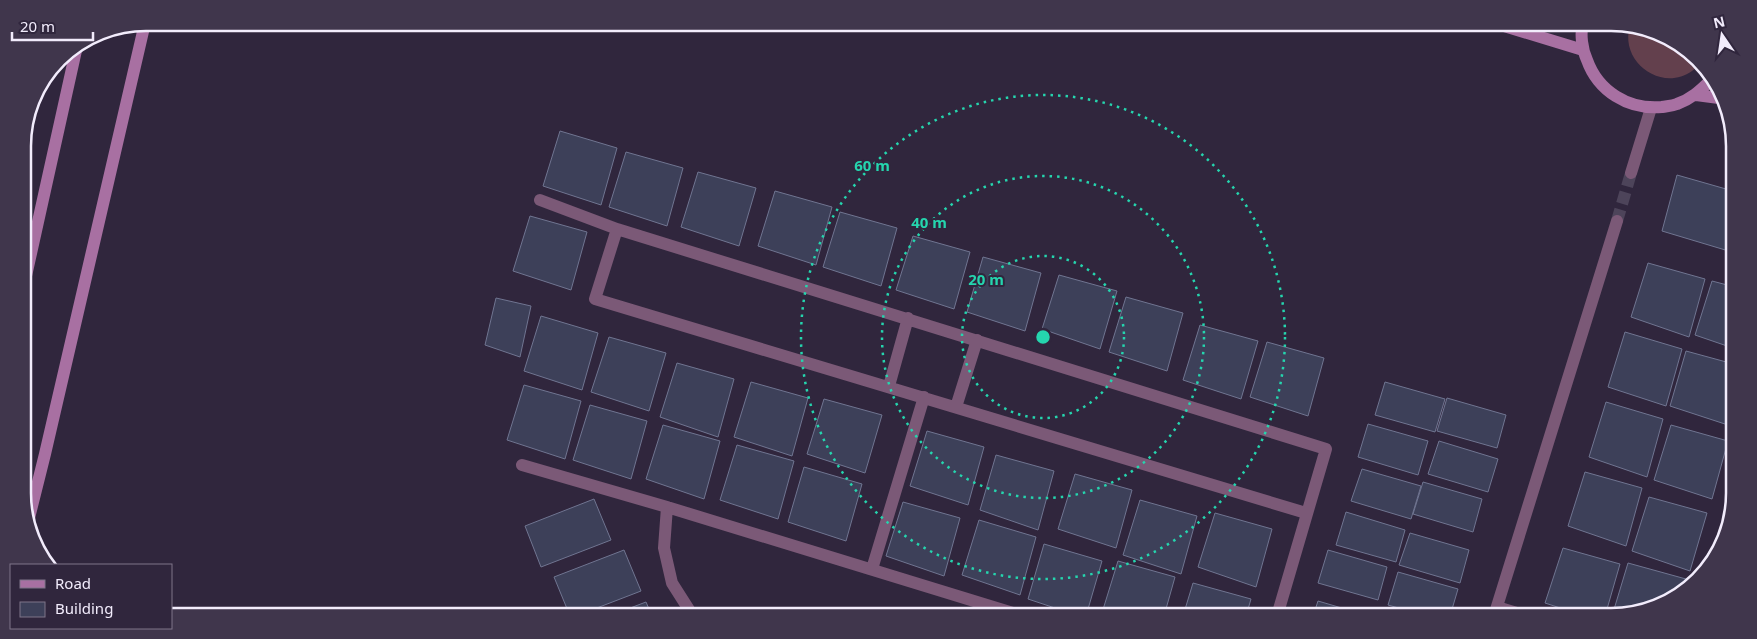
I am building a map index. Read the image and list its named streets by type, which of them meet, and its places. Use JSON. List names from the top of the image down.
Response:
{
  "legend": ["Road", "Building"],
  "scale_bar": "20 m",
  "north": "top",
  "rings": ["60 m", "40 m", "20 m"]
}
